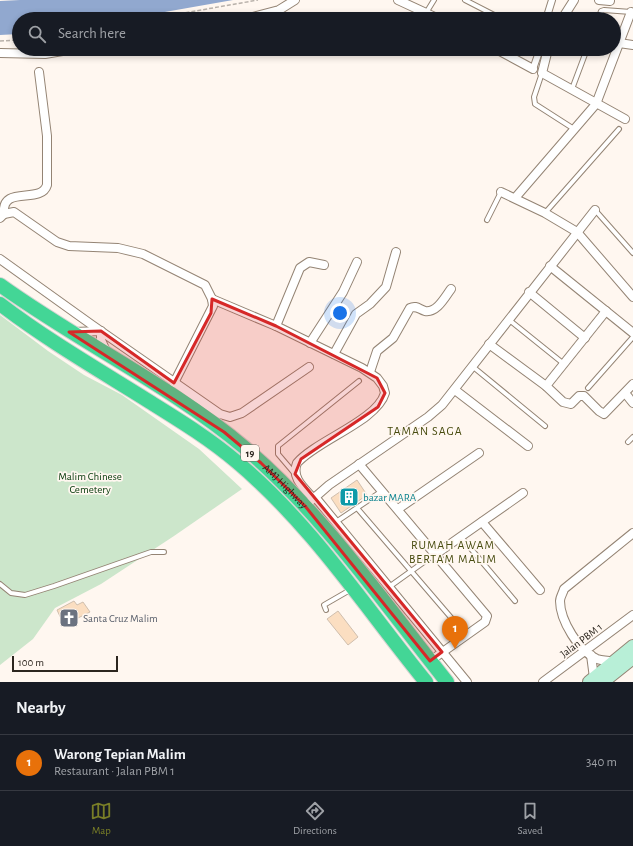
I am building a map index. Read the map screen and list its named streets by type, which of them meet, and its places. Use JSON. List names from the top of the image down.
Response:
{
  "streets": {
    "highway": ["19", "AMJ Highway"],
    "street": ["Jalan PBM 1"]
  },
  "districts": ["TAMAN SAGA", "RUMAH AWAM BERTAM MALIM"],
  "parks": ["Malim Chinese Cemetery"],
  "places": {
    "building": ["bazar MARA"],
    "church": ["Santa Cruz Malim"]
  },
  "scale_bar": "100 m",
  "page": {
    "search": "Search here",
    "pins": "1",
    "scale": "100 m",
    "heading": "Nearby",
    "list": [
      {
        "mark": "1",
        "name": "Warong Tepian Malim",
        "note": "Restaurant · Jalan PBM 1",
        "value": "340 m"
      }
    ],
    "nav": ["Map", "Directions", "Saved"]
  }
}
